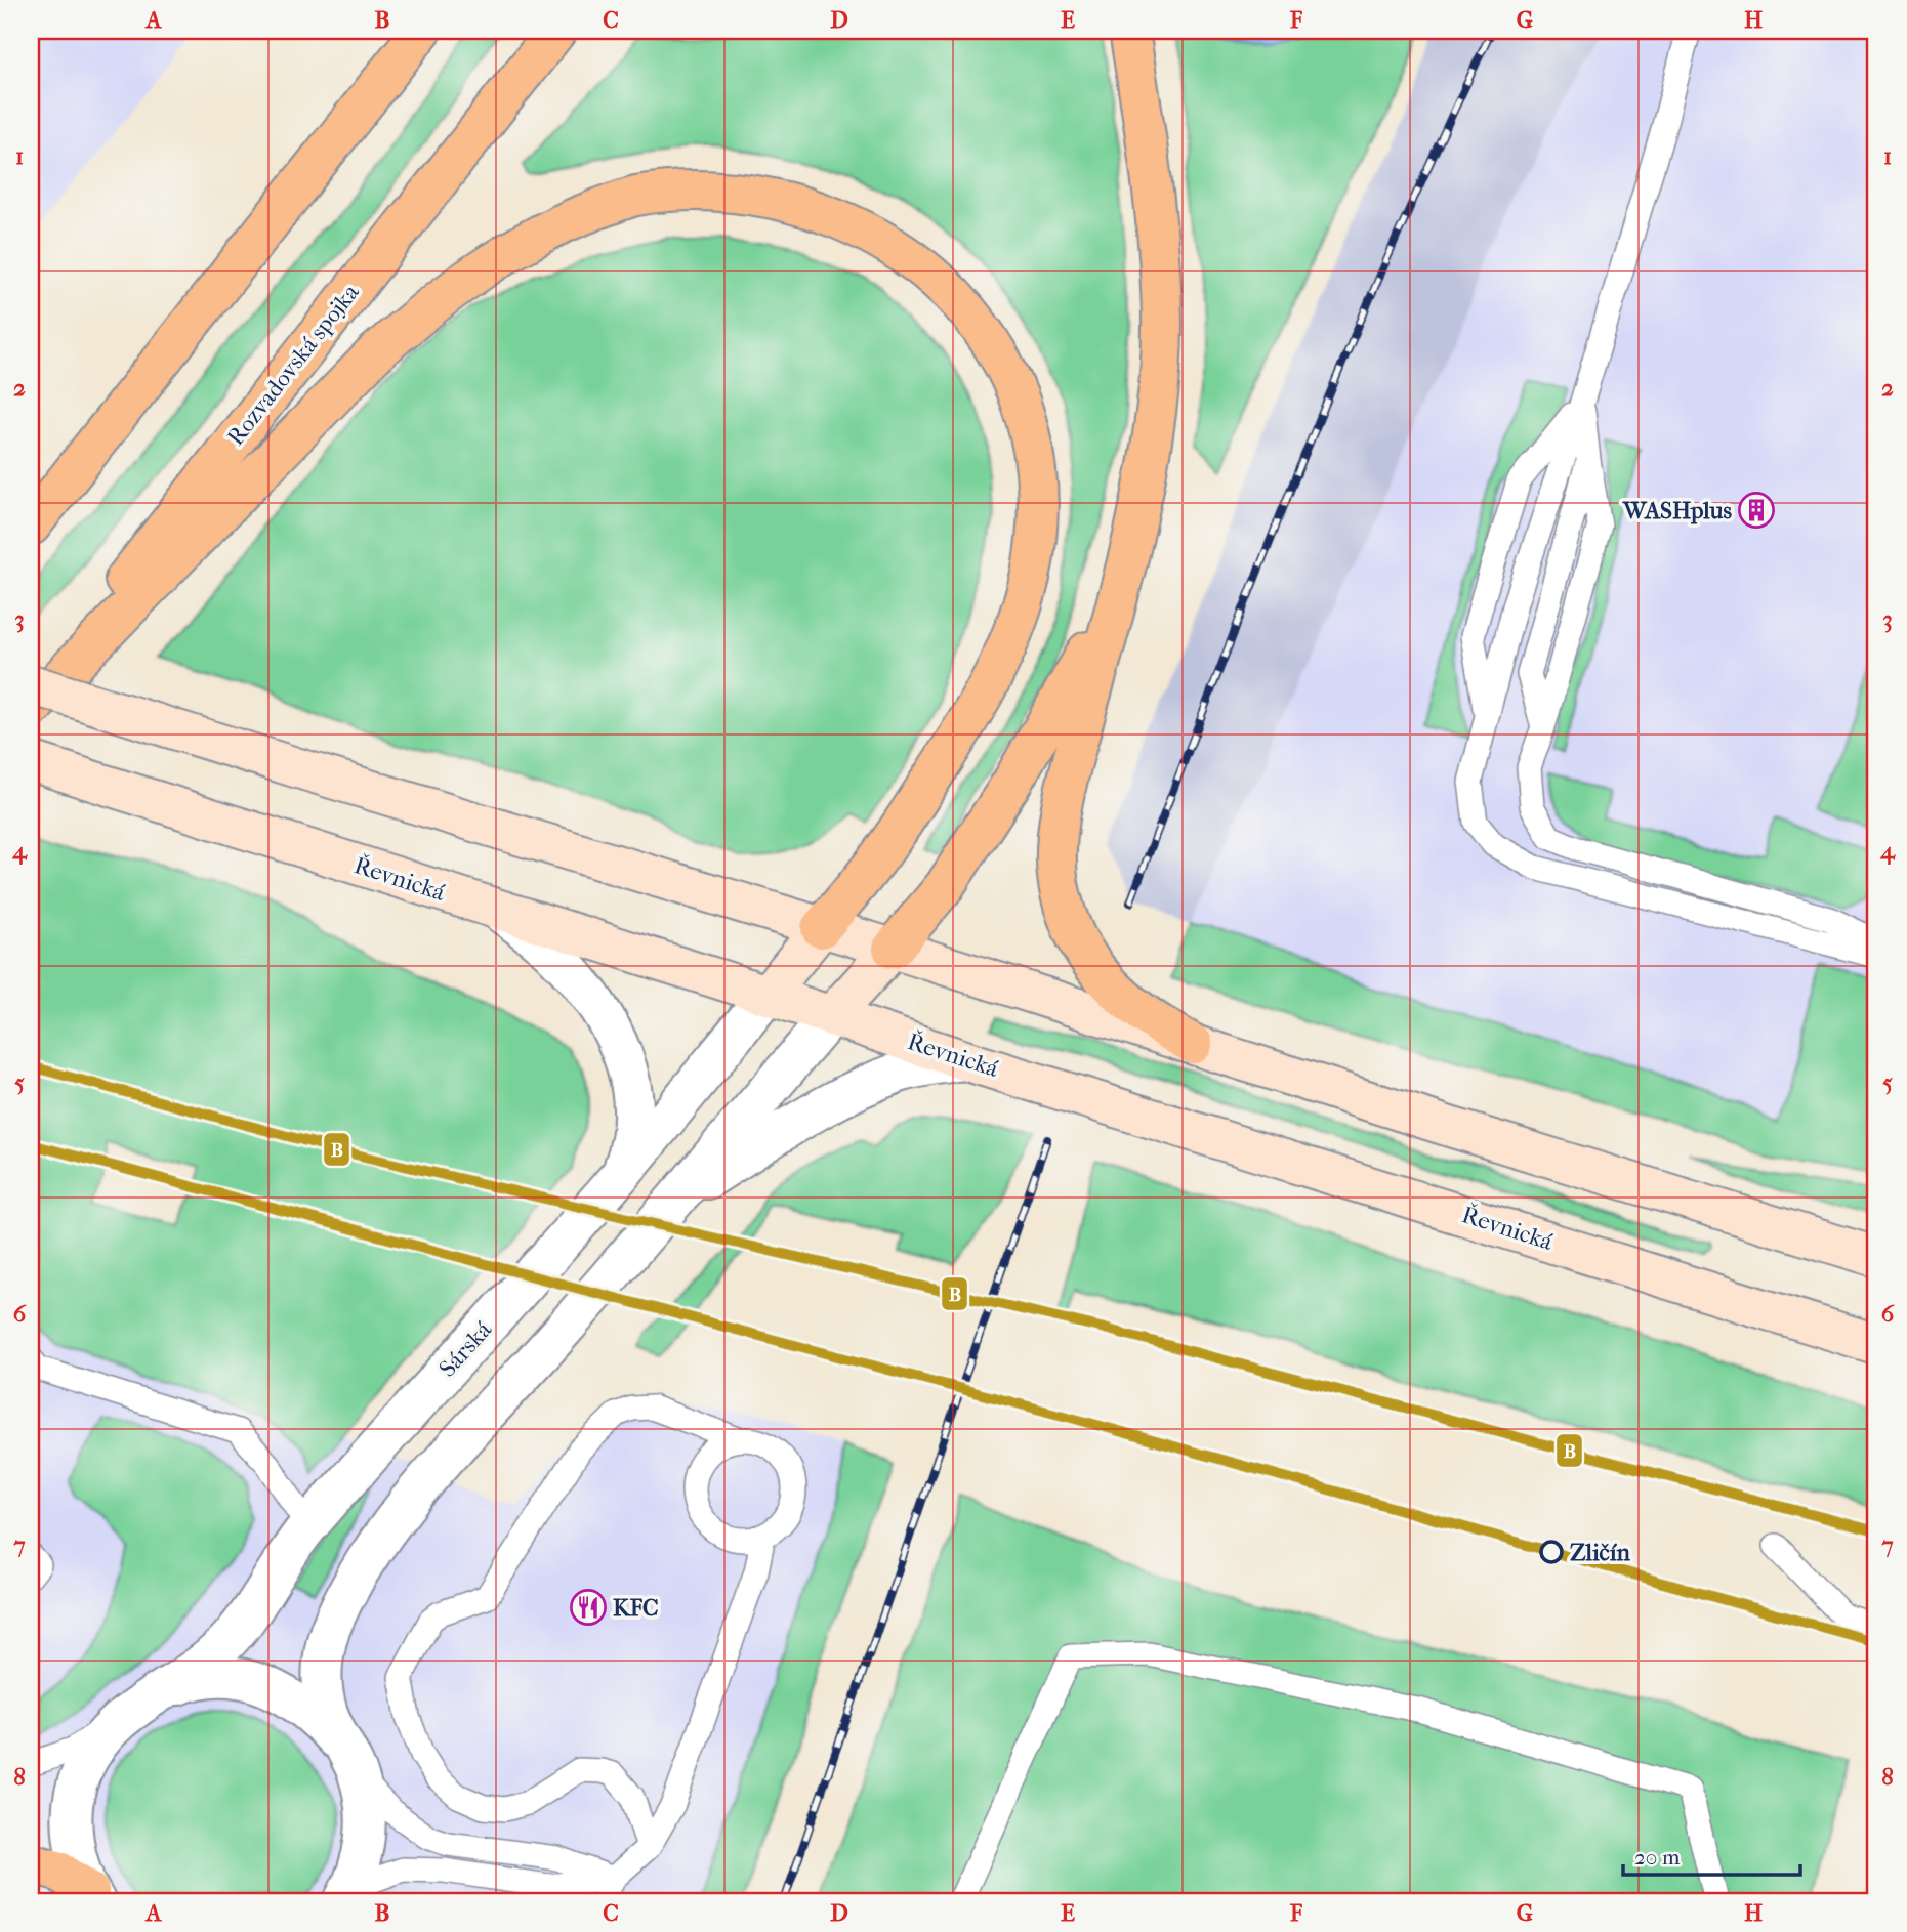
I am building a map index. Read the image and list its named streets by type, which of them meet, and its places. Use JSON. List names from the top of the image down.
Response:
{
  "streets": {
    "highway": ["Rozvadovská spojka"],
    "main road": ["Řevnická"],
    "street": ["Sárská"]
  },
  "crossings": [
    ["Řevnická", "Sárská"]
  ],
  "places": {
    "building": ["WASHplus"],
    "other": ["Zličín"],
    "restaurant": ["KFC"]
  },
  "lines": ["transit line B"],
  "scale_bar": "20 m",
  "grid": {
    "columns": [
      "A",
      "B",
      "C",
      "D",
      "E",
      "F",
      "G",
      "H"
    ],
    "rows": [
      "1",
      "2",
      "3",
      "4",
      "5",
      "6",
      "7",
      "8"
    ]
  }
}
